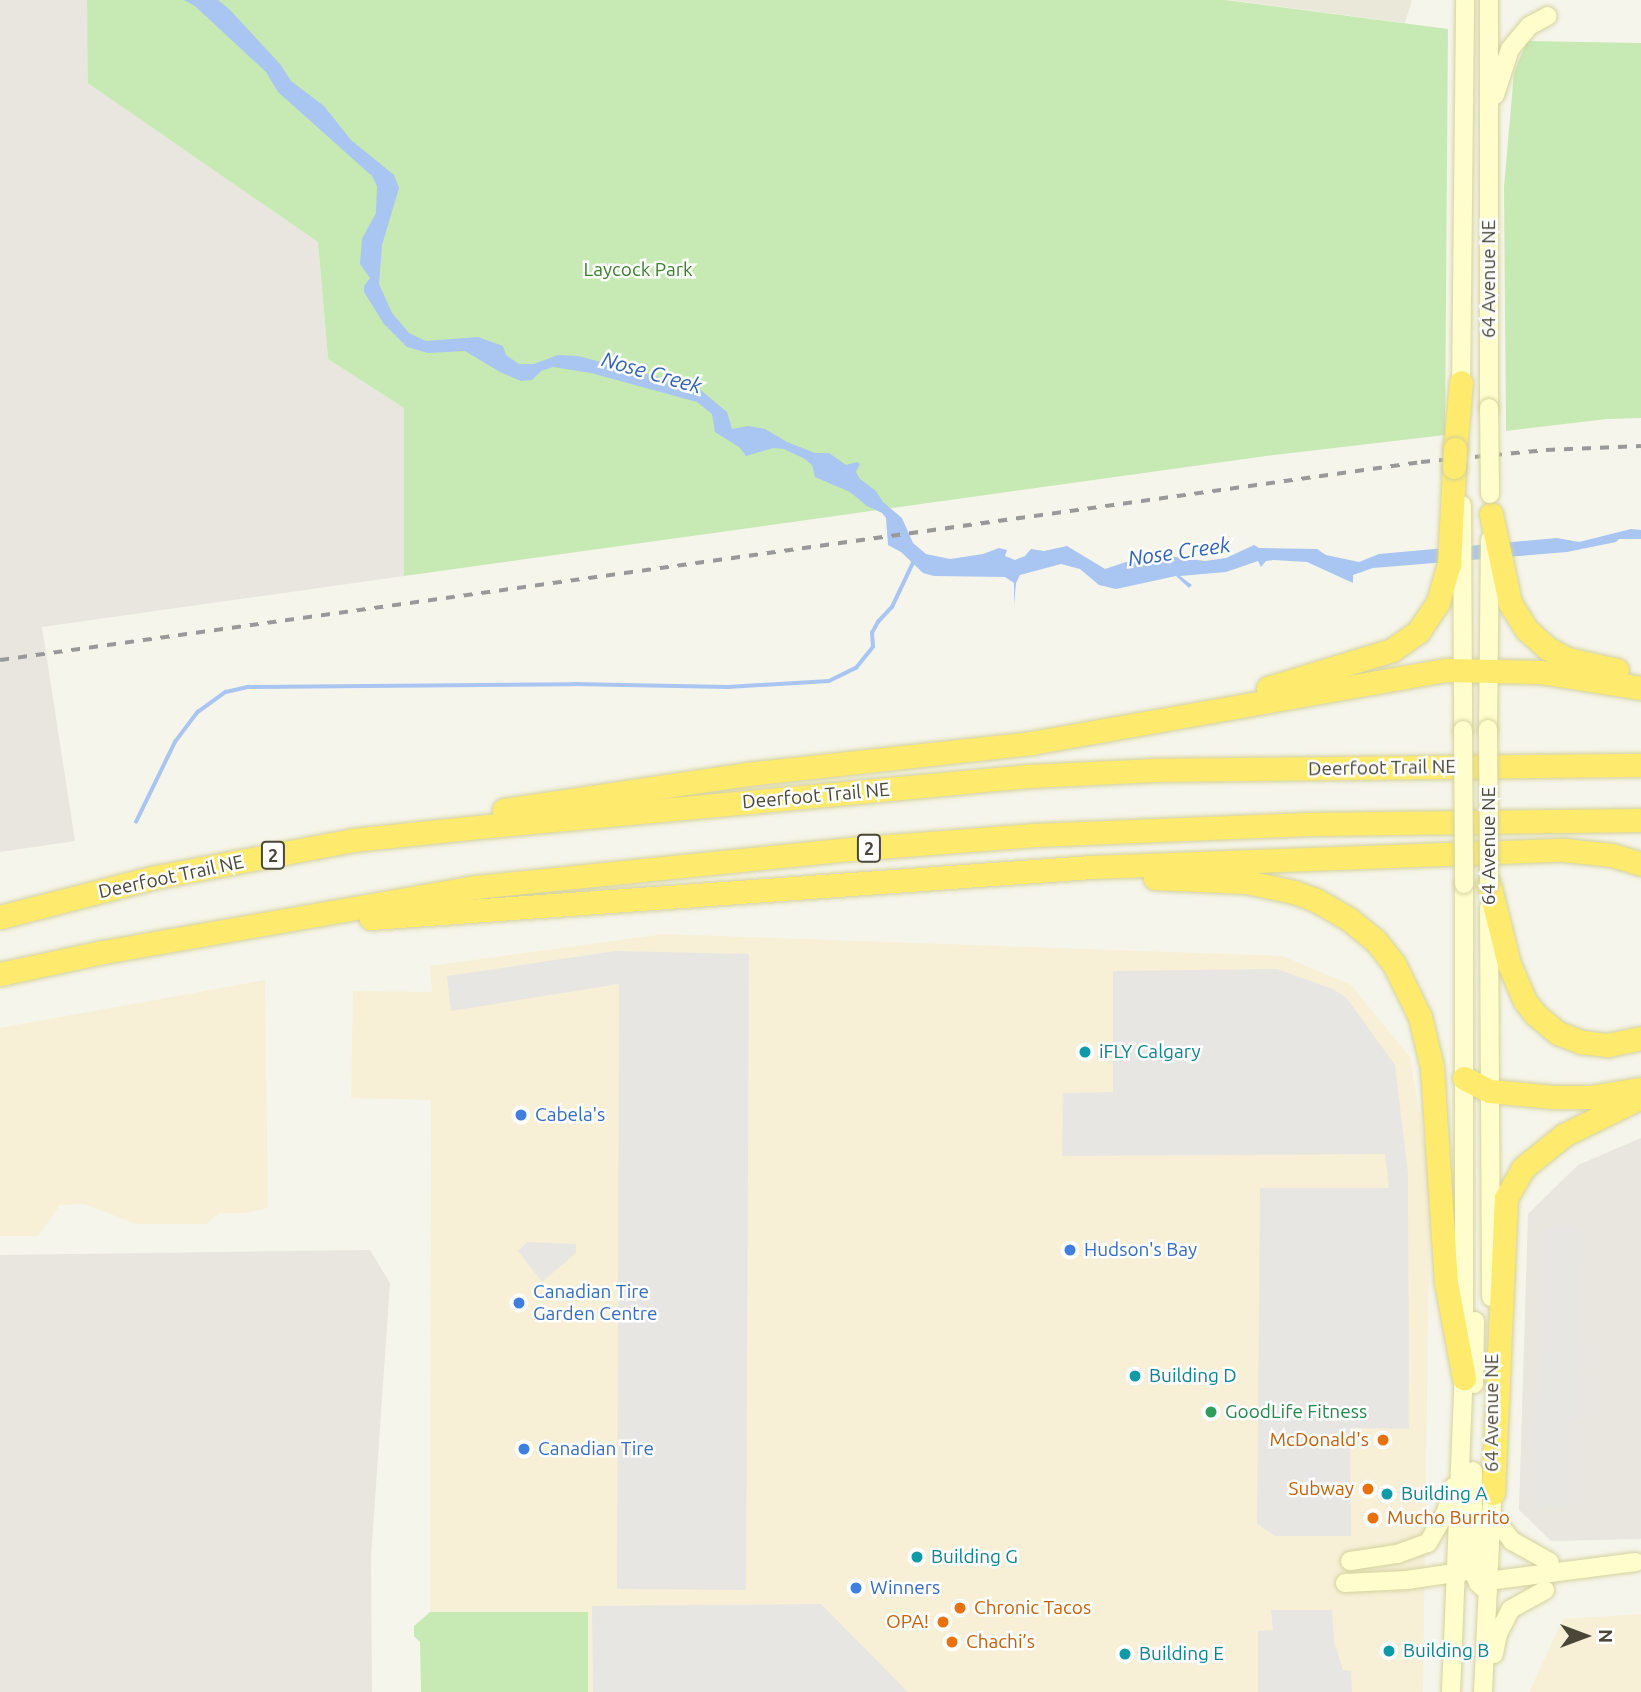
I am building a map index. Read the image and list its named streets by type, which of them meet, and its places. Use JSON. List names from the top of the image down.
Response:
{
  "streets": {
    "highway": ["Deerfoot Trail NE", "2"],
    "street": ["64 Avenue NE"]
  },
  "water": ["Nose Creek"],
  "parks": ["Laycock Park"],
  "places": [
    "iFLY Calgary",
    "Cabela's",
    "Hudson's Bay",
    "Canadian Tire Garden Centre",
    "Building D",
    "GoodLife Fitness",
    "McDonald's",
    "Canadian Tire",
    "Subway",
    "Building A",
    "Mucho Burrito",
    "Building G",
    "Winners",
    "Chronic Tacos",
    "OPA!",
    "Chachi’s",
    "Building B",
    "Building E"
  ],
  "north": "right"
}
